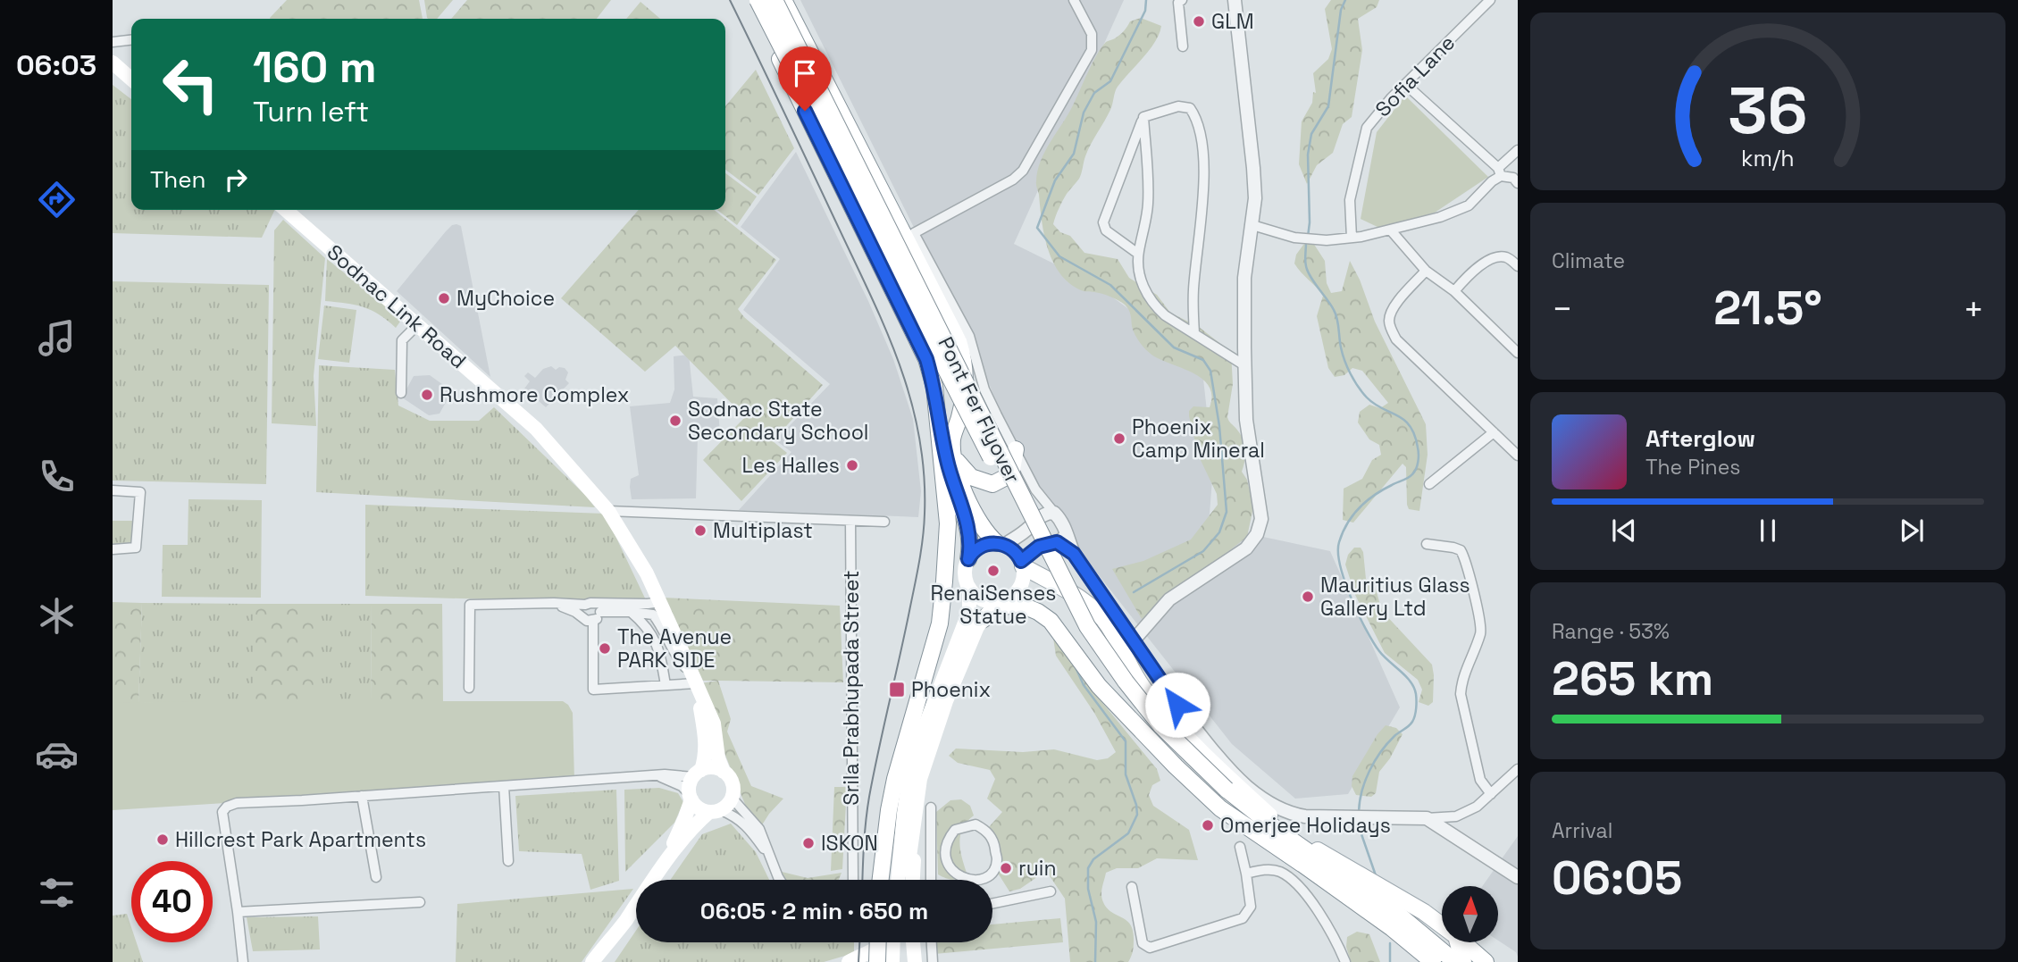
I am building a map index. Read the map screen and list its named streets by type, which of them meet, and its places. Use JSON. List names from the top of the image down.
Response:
{
  "streets": {
    "main road": ["Sodnac Link Road", "Pont Fer Flyover"],
    "street": ["Sofia Lane", "Srila Prabhupada Street"]
  },
  "places": {
    "other": [
      "GLM",
      "MyChoice",
      "Rushmore Complex",
      "Sodnac State Secondary School",
      "Phoenix Camp Mineral",
      "Les Halles",
      "Multiplast",
      "RenaiSenses Statue",
      "Mauritius Glass Gallery Ltd",
      "The Avenue PARK SIDE",
      "Omerjee Holidays",
      "Hillcrest Park Apartments",
      "ISKON",
      "ruin"
    ],
    "transit": ["Phoenix"]
  },
  "north": "top",
  "page": {
    "tabs": "06:03",
    "turn": ["160 m", "Turn left"],
    "then": "Then",
    "tile": [
      "Climate",
      ["Range · 53%", "265 km"],
      ["Arrival", "06:05"]
    ],
    "heat": ["−", "21.5°", "+"],
    "song": ["Afterglow", "The Pines"],
    "limit": "40",
    "trip": "06:05 · 2 min · 650 m",
    "gauge": ["36", "km/h"]
  }
}
